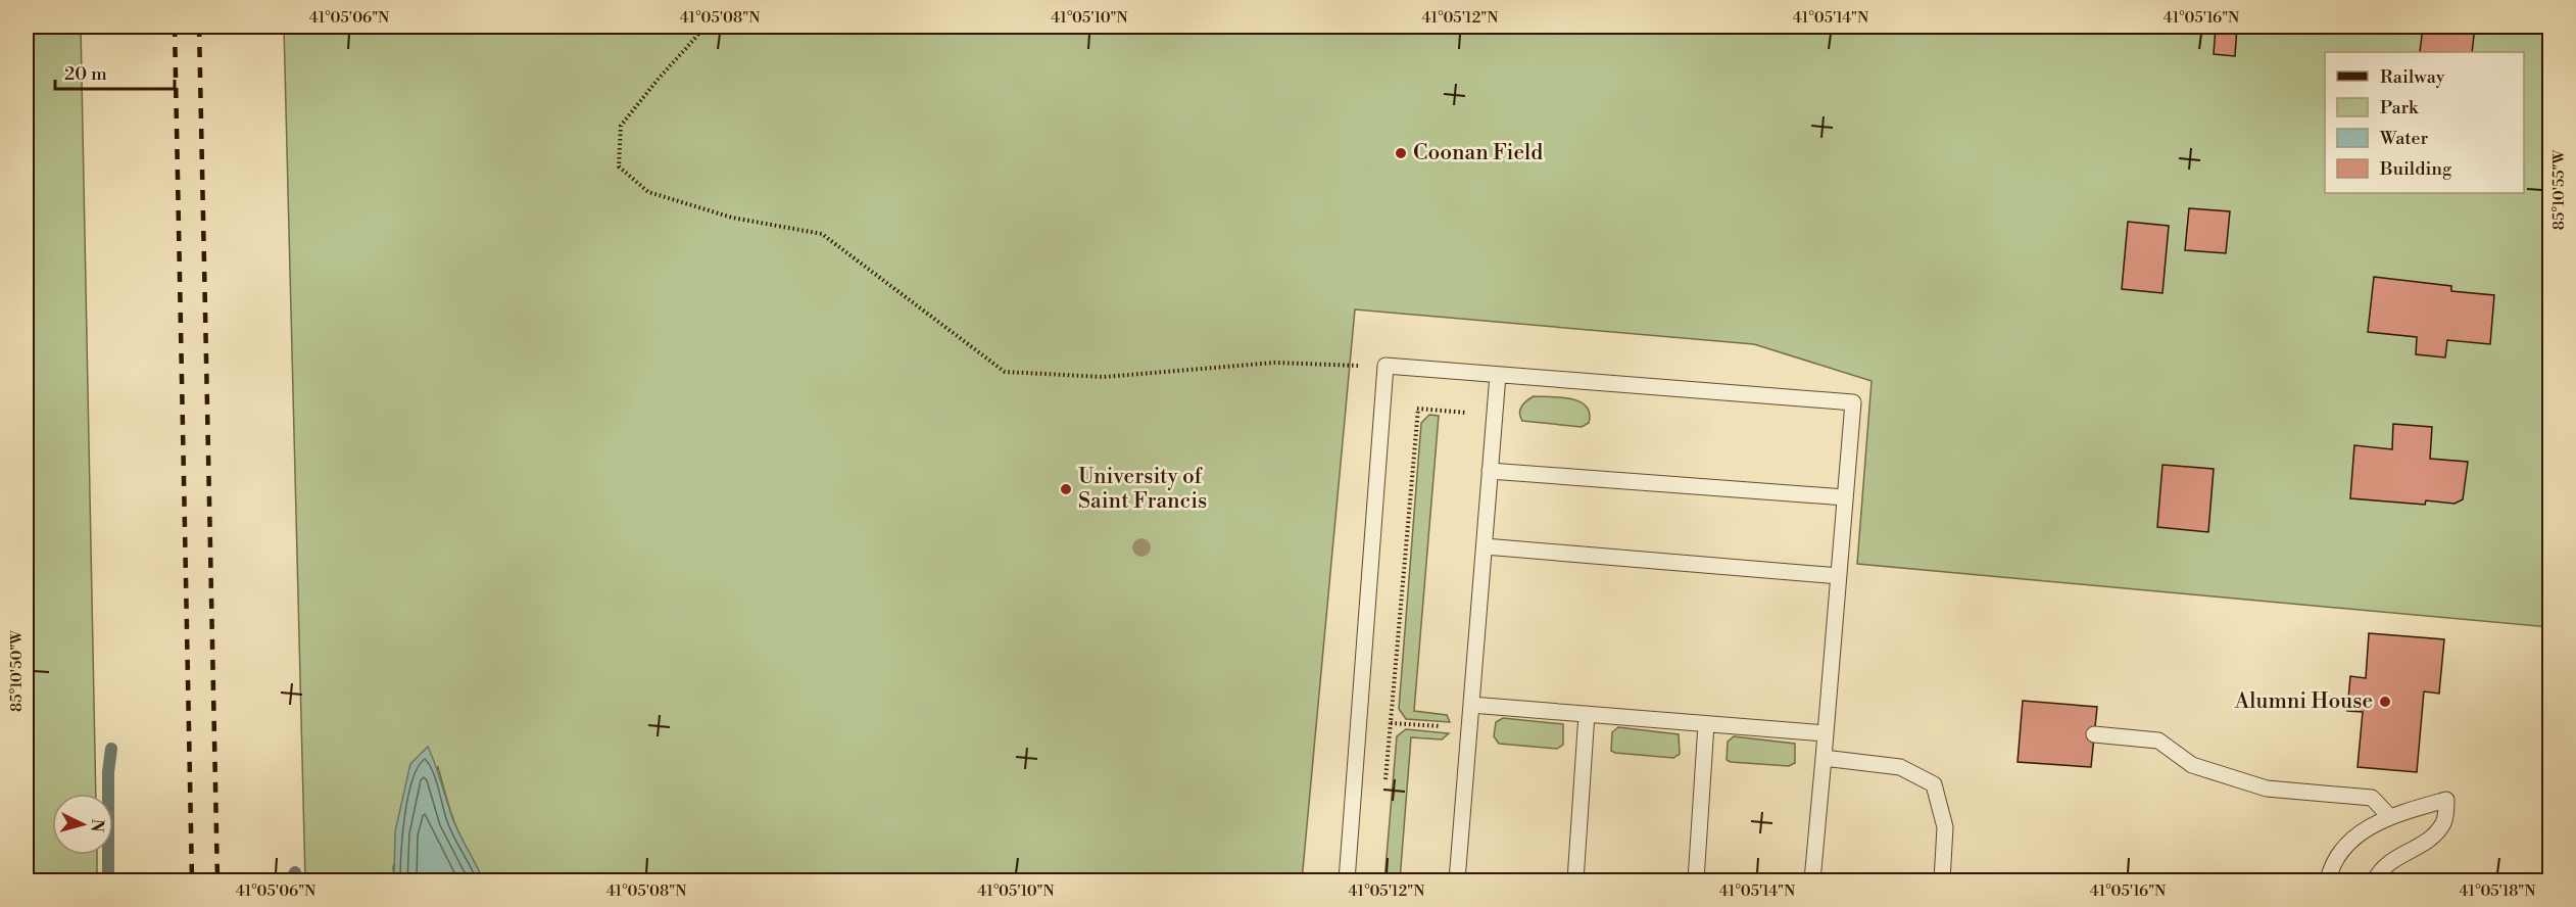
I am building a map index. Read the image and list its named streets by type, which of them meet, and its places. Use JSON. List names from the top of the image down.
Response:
{
  "places": ["Coonan Field", "University of Saint Francis", "Alumni House"],
  "legend": [
    "Railway",
    "Park",
    "Water",
    "Building"
  ],
  "scale_bar": "20 m",
  "north": "right",
  "coordinates": [
    "41°05'06\"N",
    "41°05'08\"N",
    "41°05'10\"N",
    "41°05'12\"N",
    "41°05'14\"N",
    "41°05'16\"N",
    "85°10'55\"W",
    "85°10'50\"W",
    "41°05'18\"N"
  ]
}
